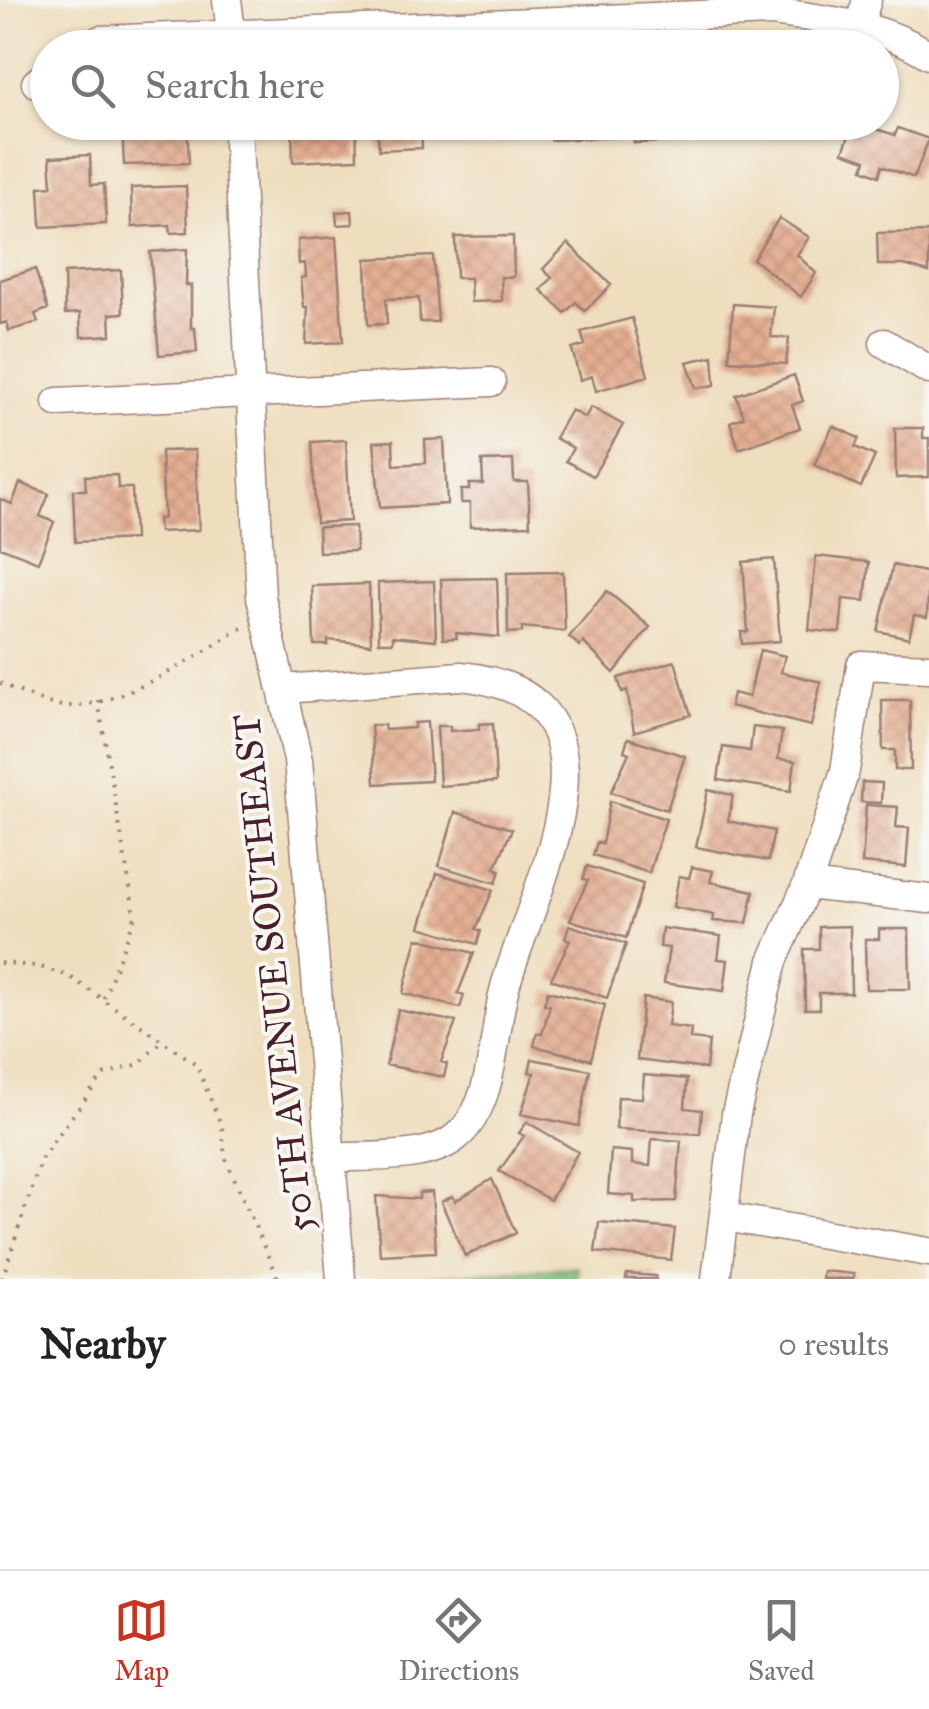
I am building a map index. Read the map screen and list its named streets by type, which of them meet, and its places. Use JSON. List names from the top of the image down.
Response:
{
  "streets": {
    "street": ["50TH AVENUE SOUTHEAST"]
  },
  "page": {
    "search": "Search here",
    "heading": ["Nearby", "0 results"],
    "nav": ["Map", "Directions", "Saved"]
  }
}
